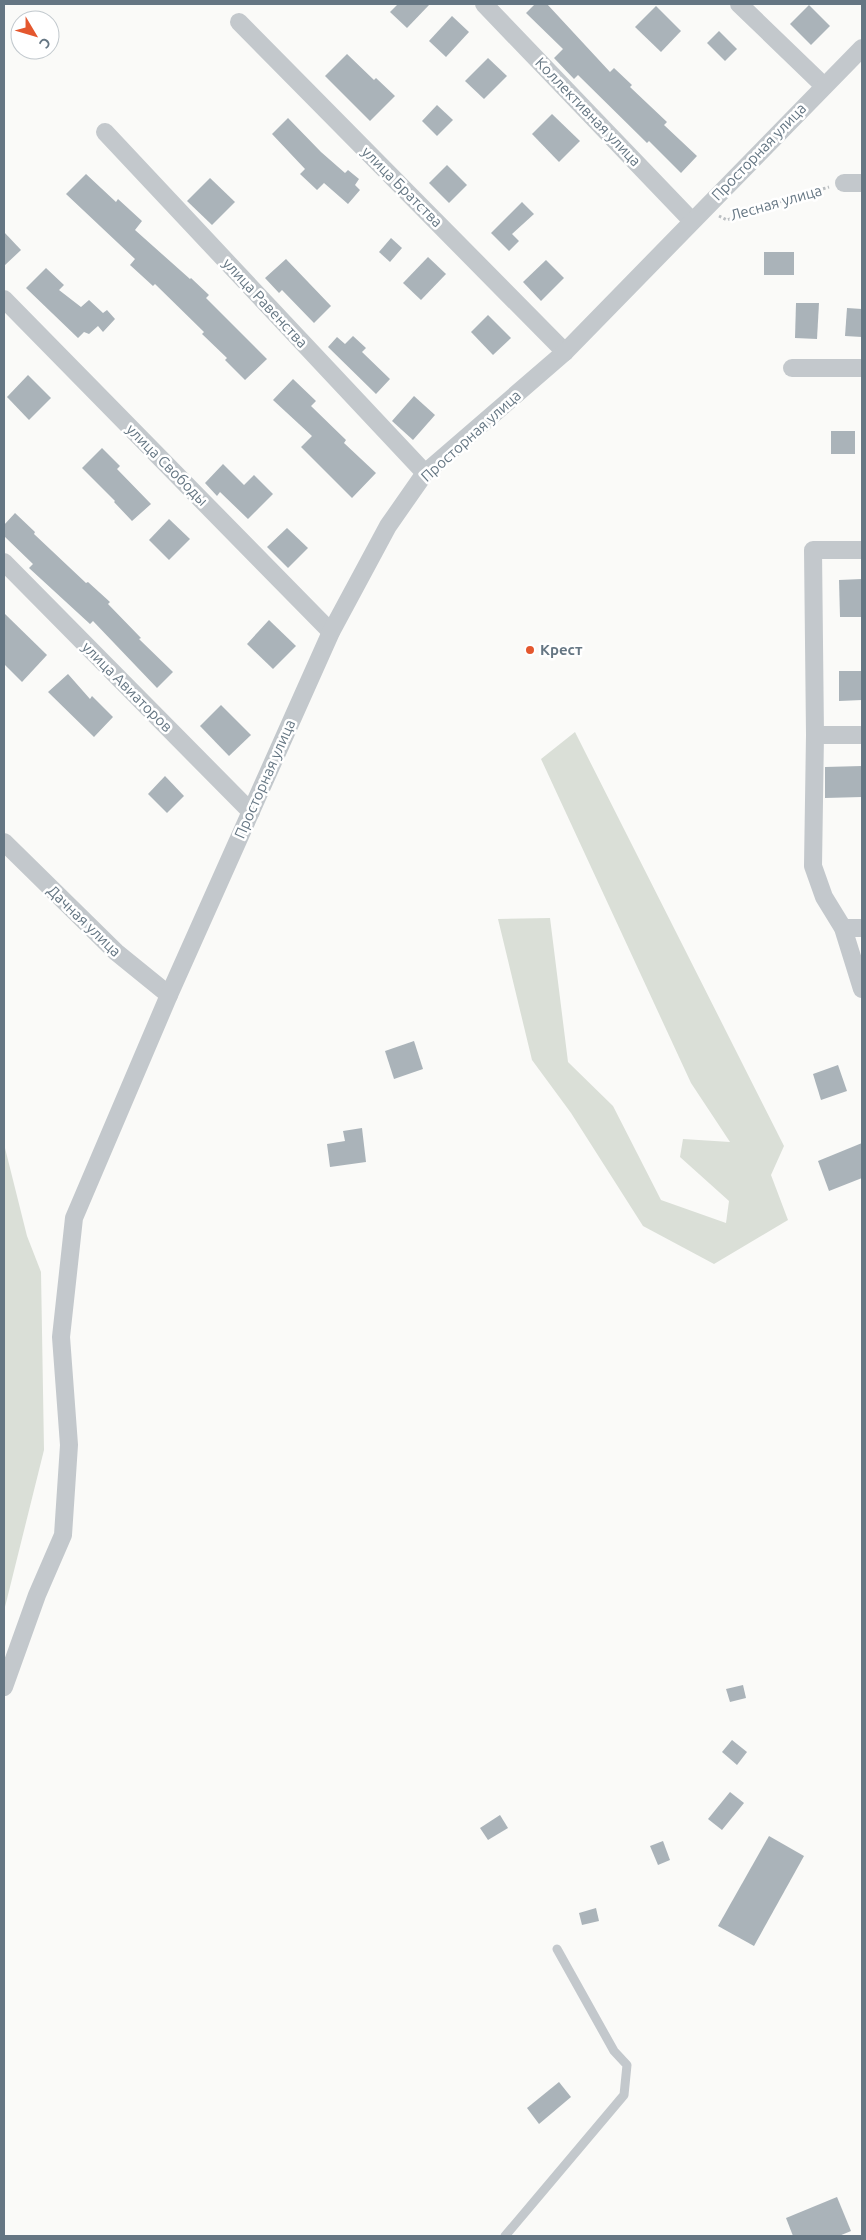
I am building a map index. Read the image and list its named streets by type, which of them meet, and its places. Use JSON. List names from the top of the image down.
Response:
{
  "streets": {
    "street": [
      "Коллективная улица",
      "Просторная улица",
      "улица Братства",
      "улица Равенства",
      "улица Свободы",
      "улица Авиаторов",
      "Дачная улица"
    ],
    "path": ["Лесная улица"]
  },
  "crossings": [
    ["Коллективная улица", "Просторная улица"],
    ["Коллективная улица", "Лесная улица"],
    ["Просторная улица", "улица Братства"],
    ["Просторная улица", "Лесная улица"],
    ["Просторная улица", "улица Равенства"],
    ["Просторная улица", "улица Свободы"],
    ["Просторная улица", "улица Авиаторов"],
    ["Просторная улица", "Дачная улица"]
  ],
  "places": ["Крест"],
  "north": "bottom right"
}
